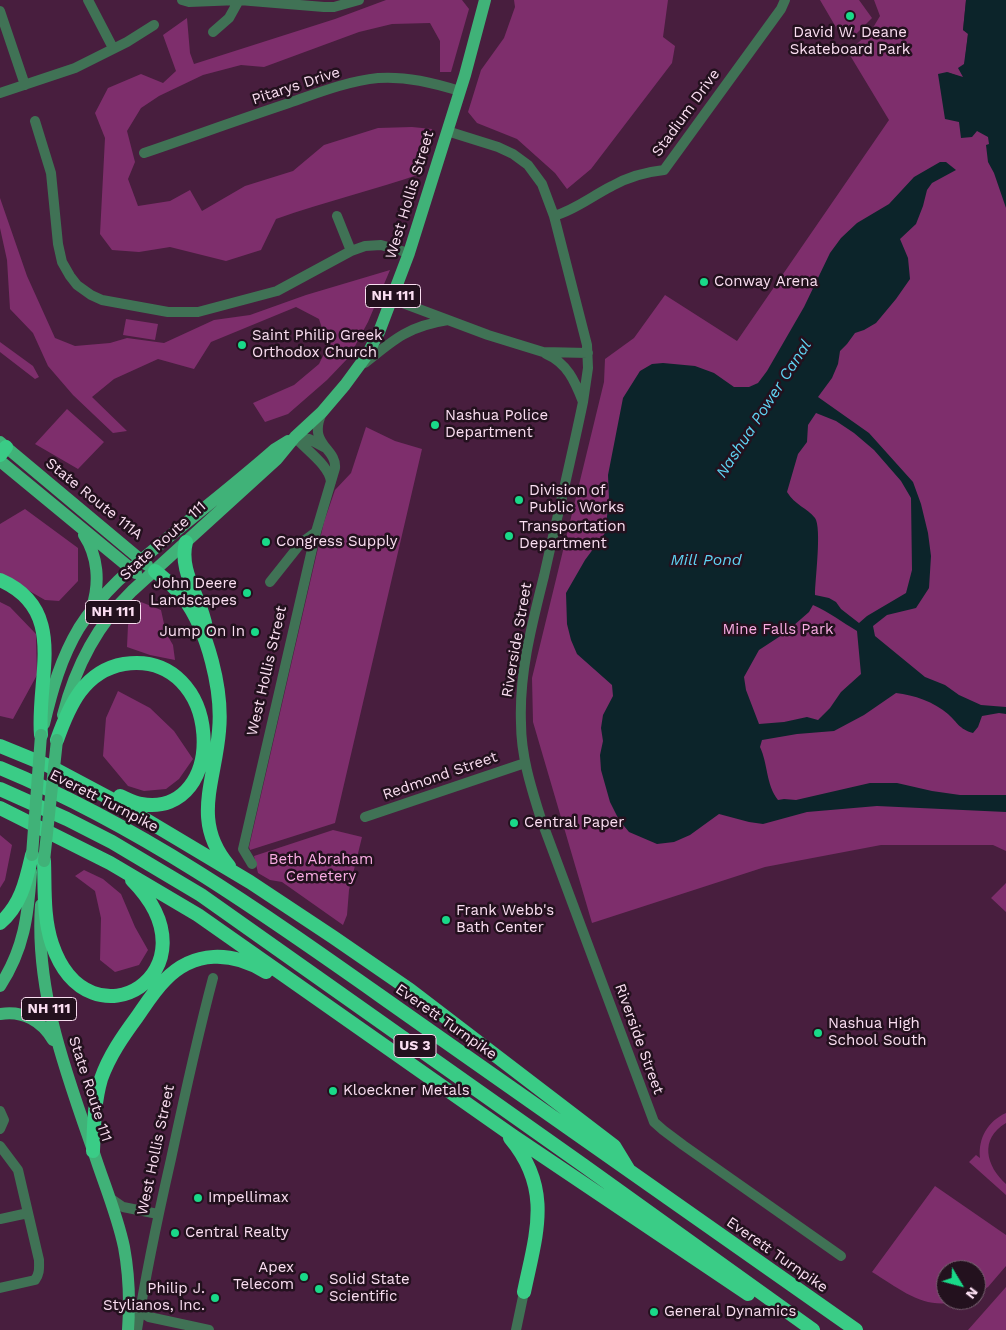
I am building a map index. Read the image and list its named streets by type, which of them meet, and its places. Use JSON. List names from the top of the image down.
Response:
{
  "streets": {
    "highway": ["Everett Turnpike", "US 3"],
    "main road": [
      "West Hollis Street",
      "NH 111",
      "State Route 111A",
      "State Route 111"
    ],
    "street": [
      "Pitarys Drive",
      "Stadium Drive",
      "Riverside Street",
      "Redmond Street"
    ]
  },
  "crossings": [
    ["Pitarys Drive", "West Hollis Street"],
    ["Stadium Drive", "Riverside Street"],
    ["West Hollis Street", "State Route 111"],
    ["West Hollis Street", "Riverside Street"],
    ["State Route 111A", "State Route 111"],
    ["Riverside Street", "Redmond Street"]
  ],
  "water": ["Nashua Power Canal", "Mill Pond"],
  "parks": ["Mine Falls Park", "Beth Abraham Cemetery"],
  "places": [
    "David W. Deane Skateboard Park",
    "Conway Arena",
    "Saint Philip Greek Orthodox Church",
    "Nashua Police Department",
    "Division of Public Works",
    "Transportation Department",
    "Congress Supply",
    "John Deere Landscapes",
    "Jump On In",
    "Central Paper",
    "Frank Webb's Bath Center",
    "Nashua High School South",
    "Kloeckner Metals",
    "Impellimax",
    "Central Realty",
    "Apex Telecom",
    "Solid State Scientific",
    "Philip J. Stylianos, Inc.",
    "General Dynamics"
  ],
  "north": "bottom right"
}
